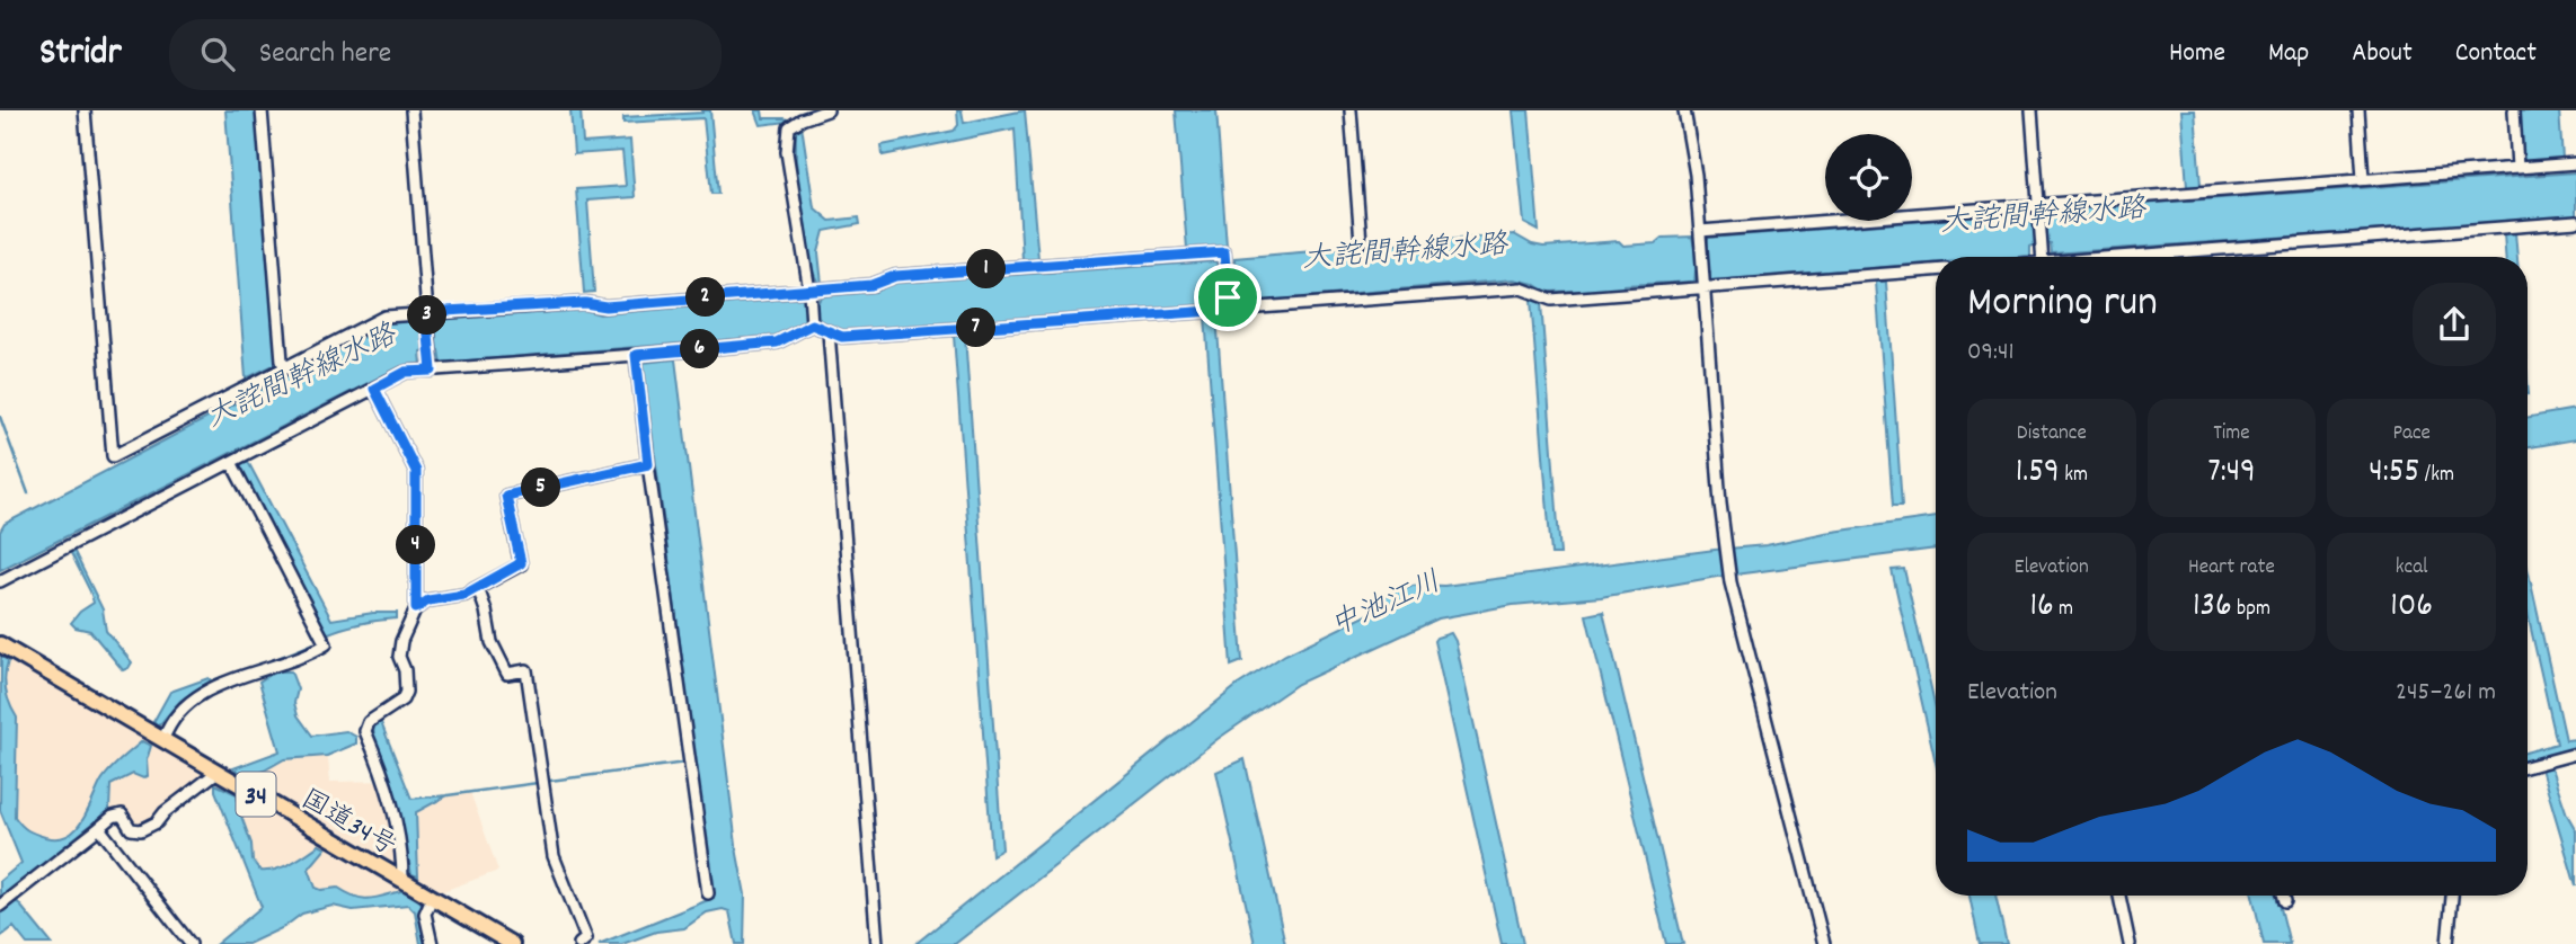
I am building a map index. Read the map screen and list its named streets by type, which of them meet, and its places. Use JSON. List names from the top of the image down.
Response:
{
  "streets": {
    "highway": ["34", "国道34号"]
  },
  "water": ["大詫間幹線水路", "中池江川"],
  "page": {
    "header": "Stridr",
    "search": "Search here",
    "nav": [
      "Home",
      "Map",
      "About",
      "Contact"
    ],
    "pins": [
      "1",
      "2",
      "3",
      "7",
      "6",
      "5",
      "4"
    ],
    "heading": ["Morning run", "09:41"],
    "stats": [
      ["Distance", "1.59 km"],
      ["Time", "7:49"],
      ["Pace", "4:55 /km"],
      ["Elevation", "16 m"],
      ["Heart rate", "136 bpm"],
      ["kcal", "106"]
    ],
    "chart": ["Elevation", "245–261 m"]
  }
}
